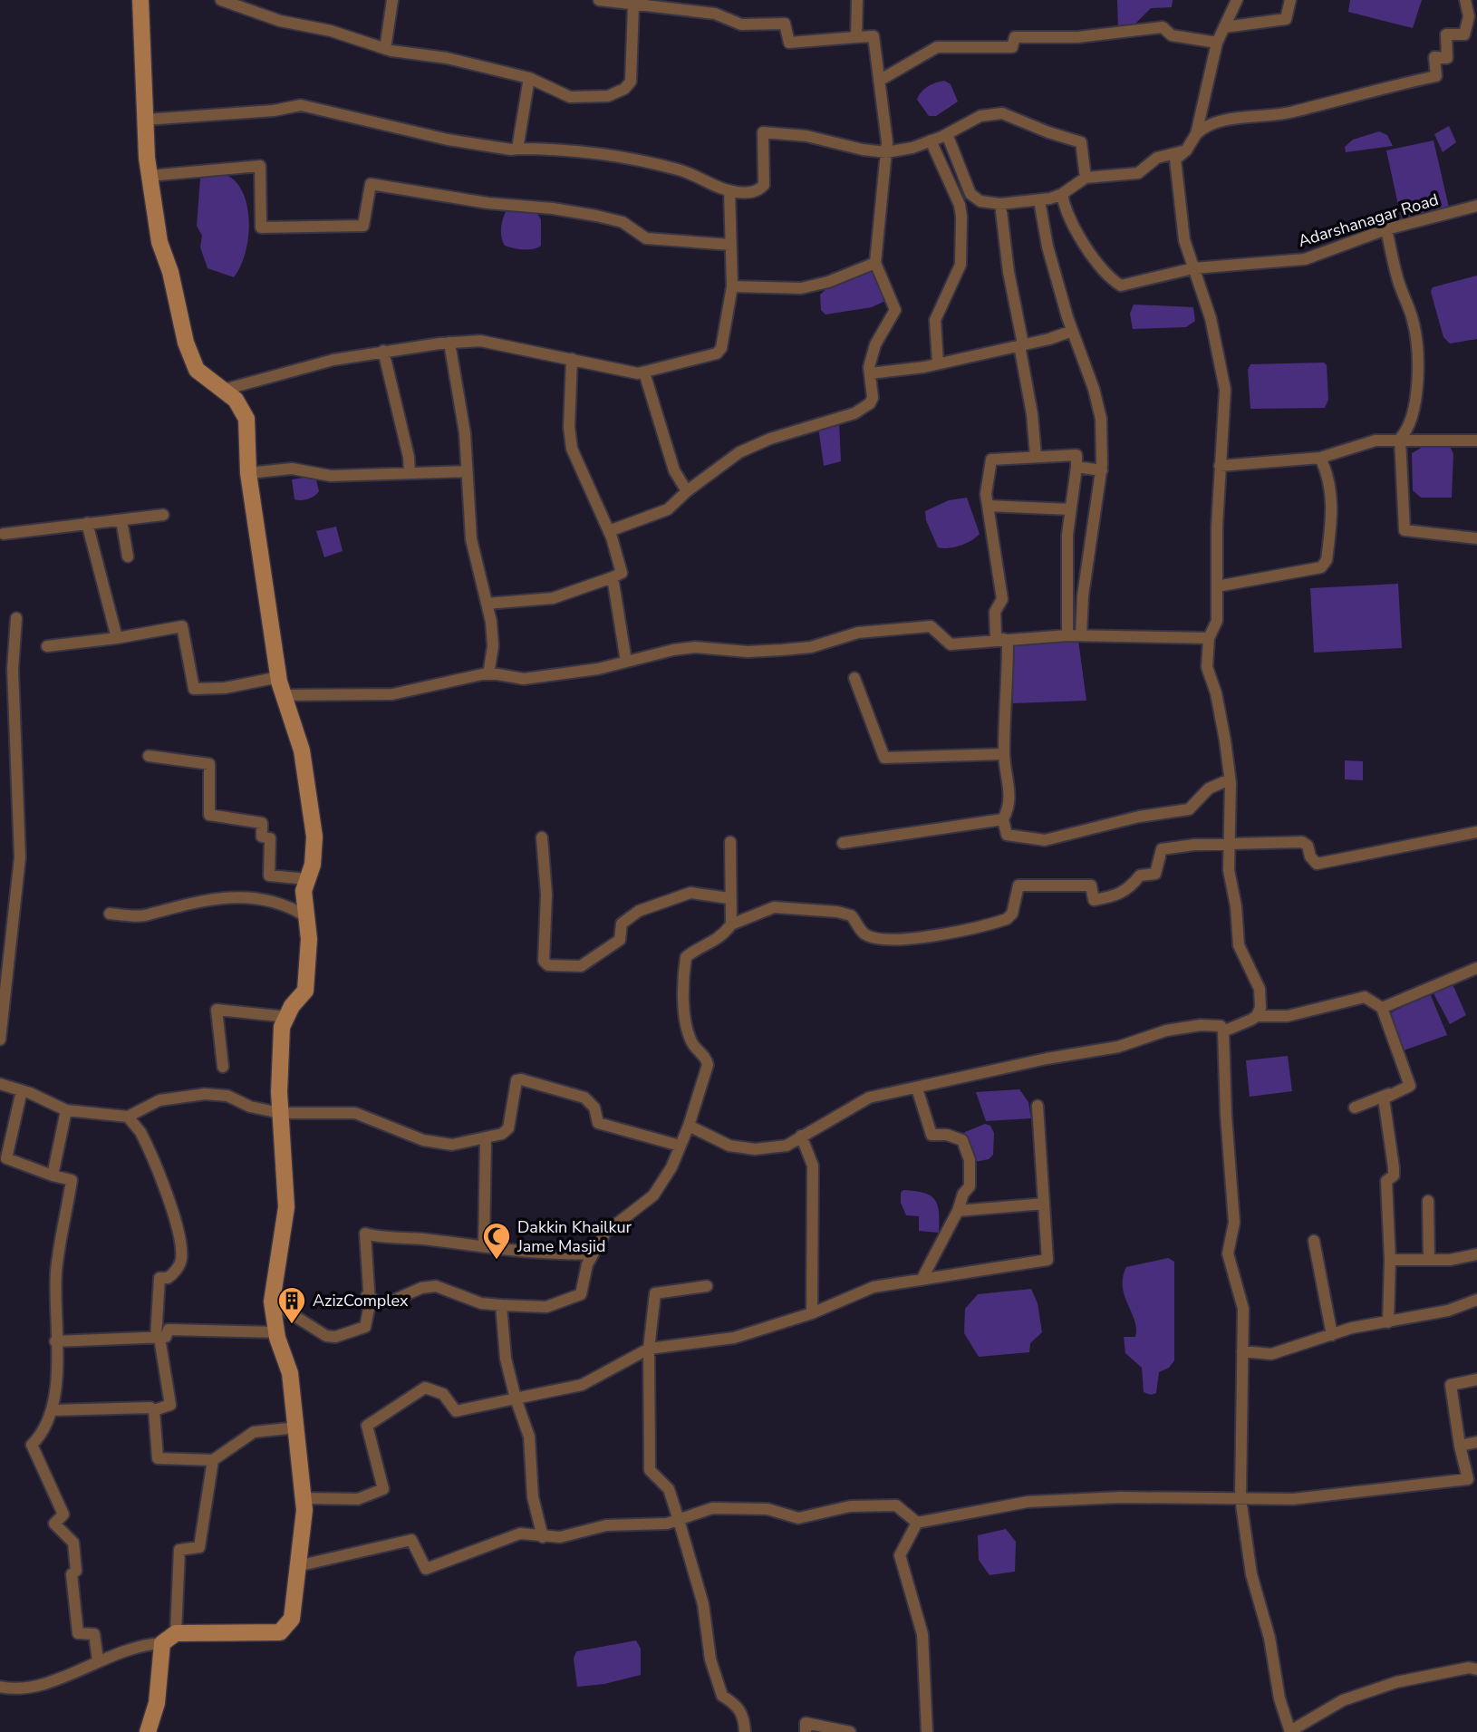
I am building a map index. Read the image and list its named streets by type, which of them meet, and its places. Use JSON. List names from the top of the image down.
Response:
{
  "streets": {
    "street": ["Adarshanagar Road"]
  },
  "places": {
    "mosque": ["Dakkin Khailkur Jame Masjid"],
    "building": ["AzizComplex"]
  }
}
